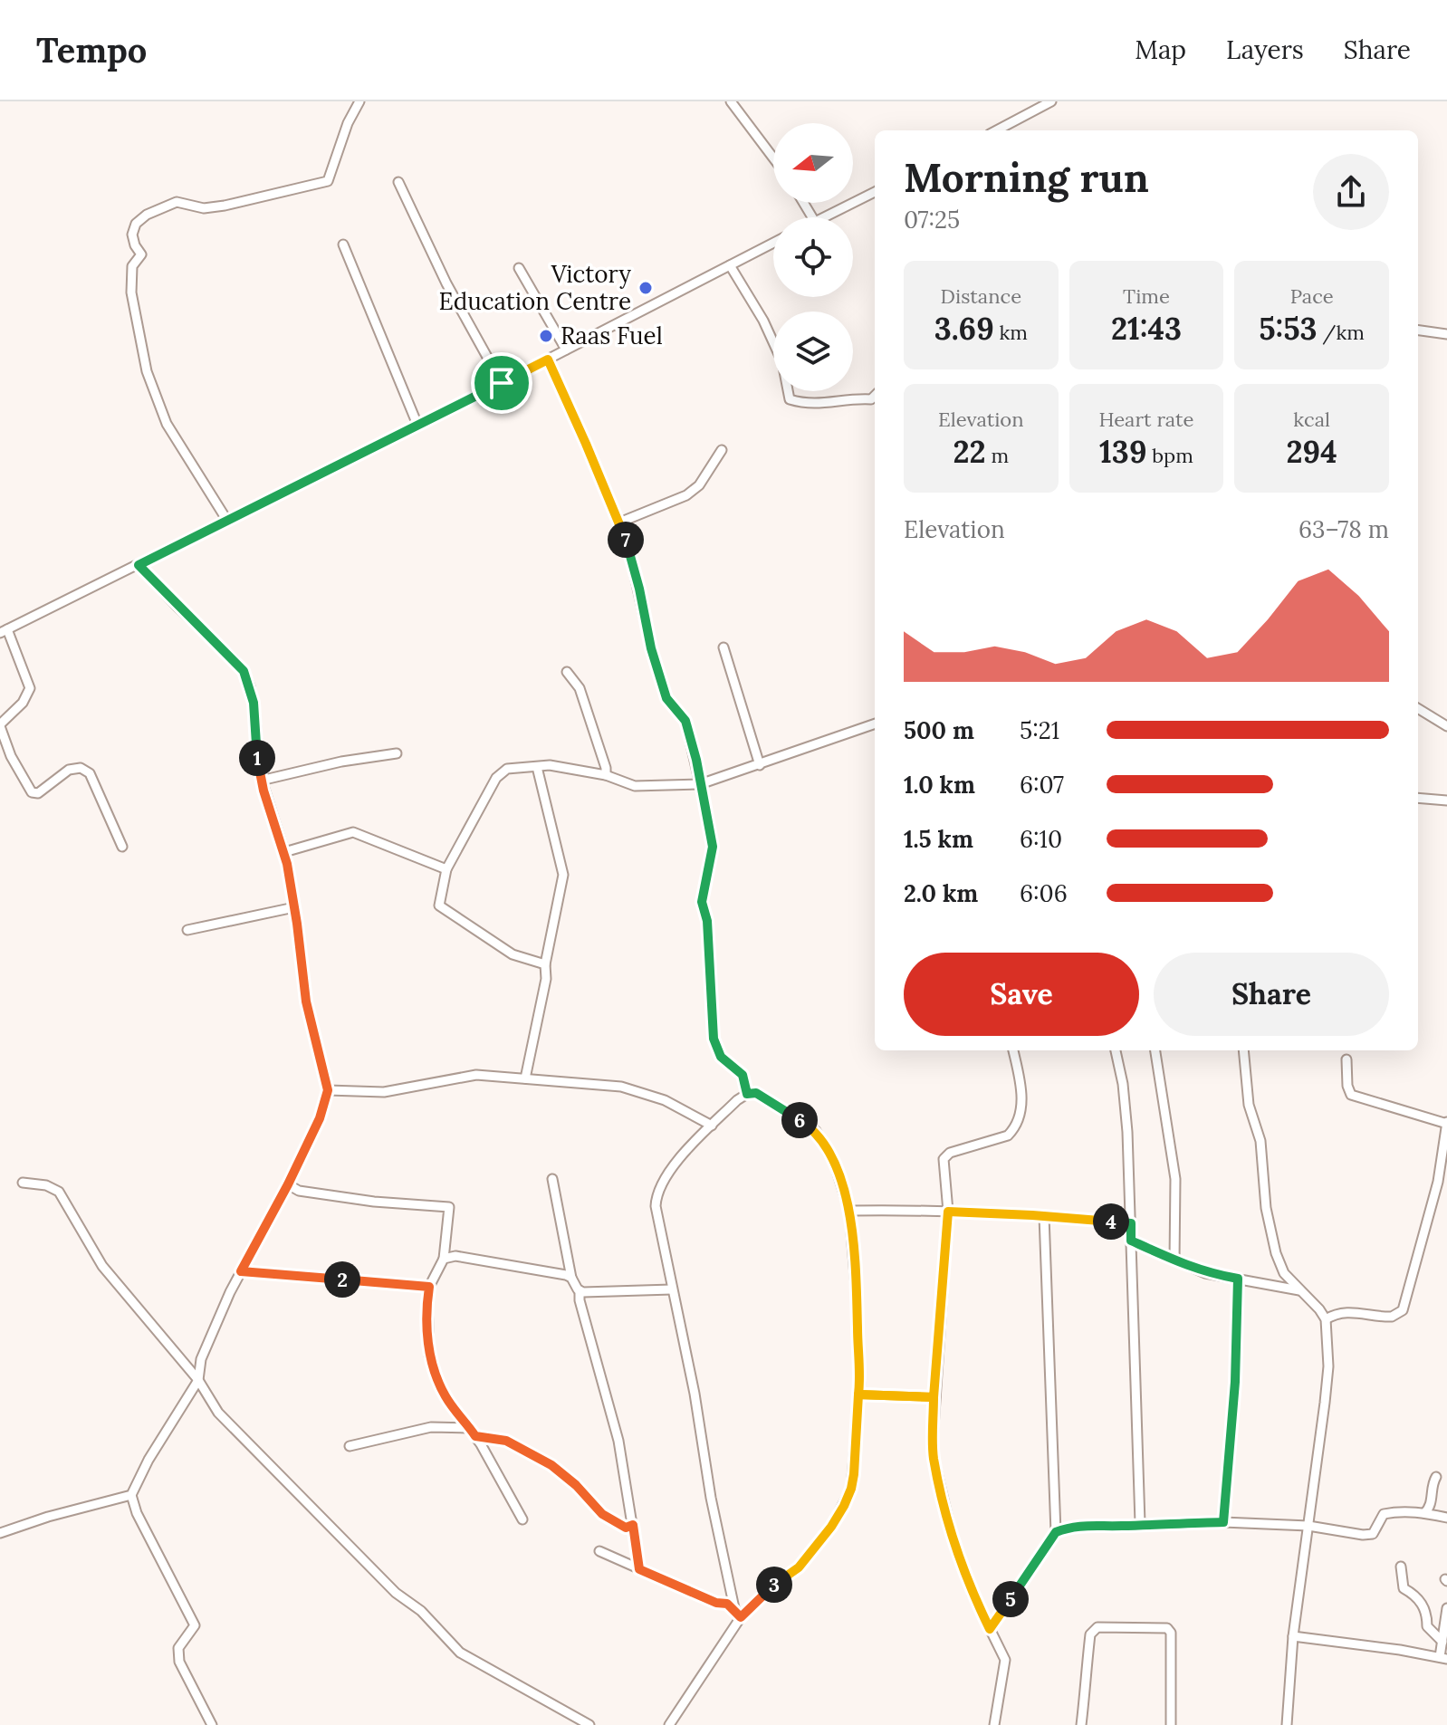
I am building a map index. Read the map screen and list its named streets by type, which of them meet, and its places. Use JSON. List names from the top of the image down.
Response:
{
  "places": ["Victory Education Centre", "Raas Fuel"],
  "north": "left",
  "page": {
    "header": "Tempo",
    "nav": ["Map", "Layers", "Share"],
    "heading": ["Morning run", "07:25"],
    "stats": [
      ["Distance", "3.69 km"],
      ["Time", "21:43"],
      ["Pace", "5:53 /km"],
      ["Elevation", "22 m"],
      ["Heart rate", "139 bpm"],
      ["kcal", "294"]
    ],
    "chart": ["Elevation", "63–78 m"],
    "pins": [
      "7",
      "1",
      "6",
      "4",
      "2",
      "3",
      "5"
    ],
    "list": [
      {
        "name": "500 m",
        "note": "5:21"
      },
      {
        "name": "1.0 km",
        "note": "6:07"
      },
      {
        "name": "1.5 km",
        "note": "6:10"
      },
      {
        "name": "2.0 km",
        "note": "6:06"
      }
    ],
    "buttons": ["Save", "Share"]
  }
}
